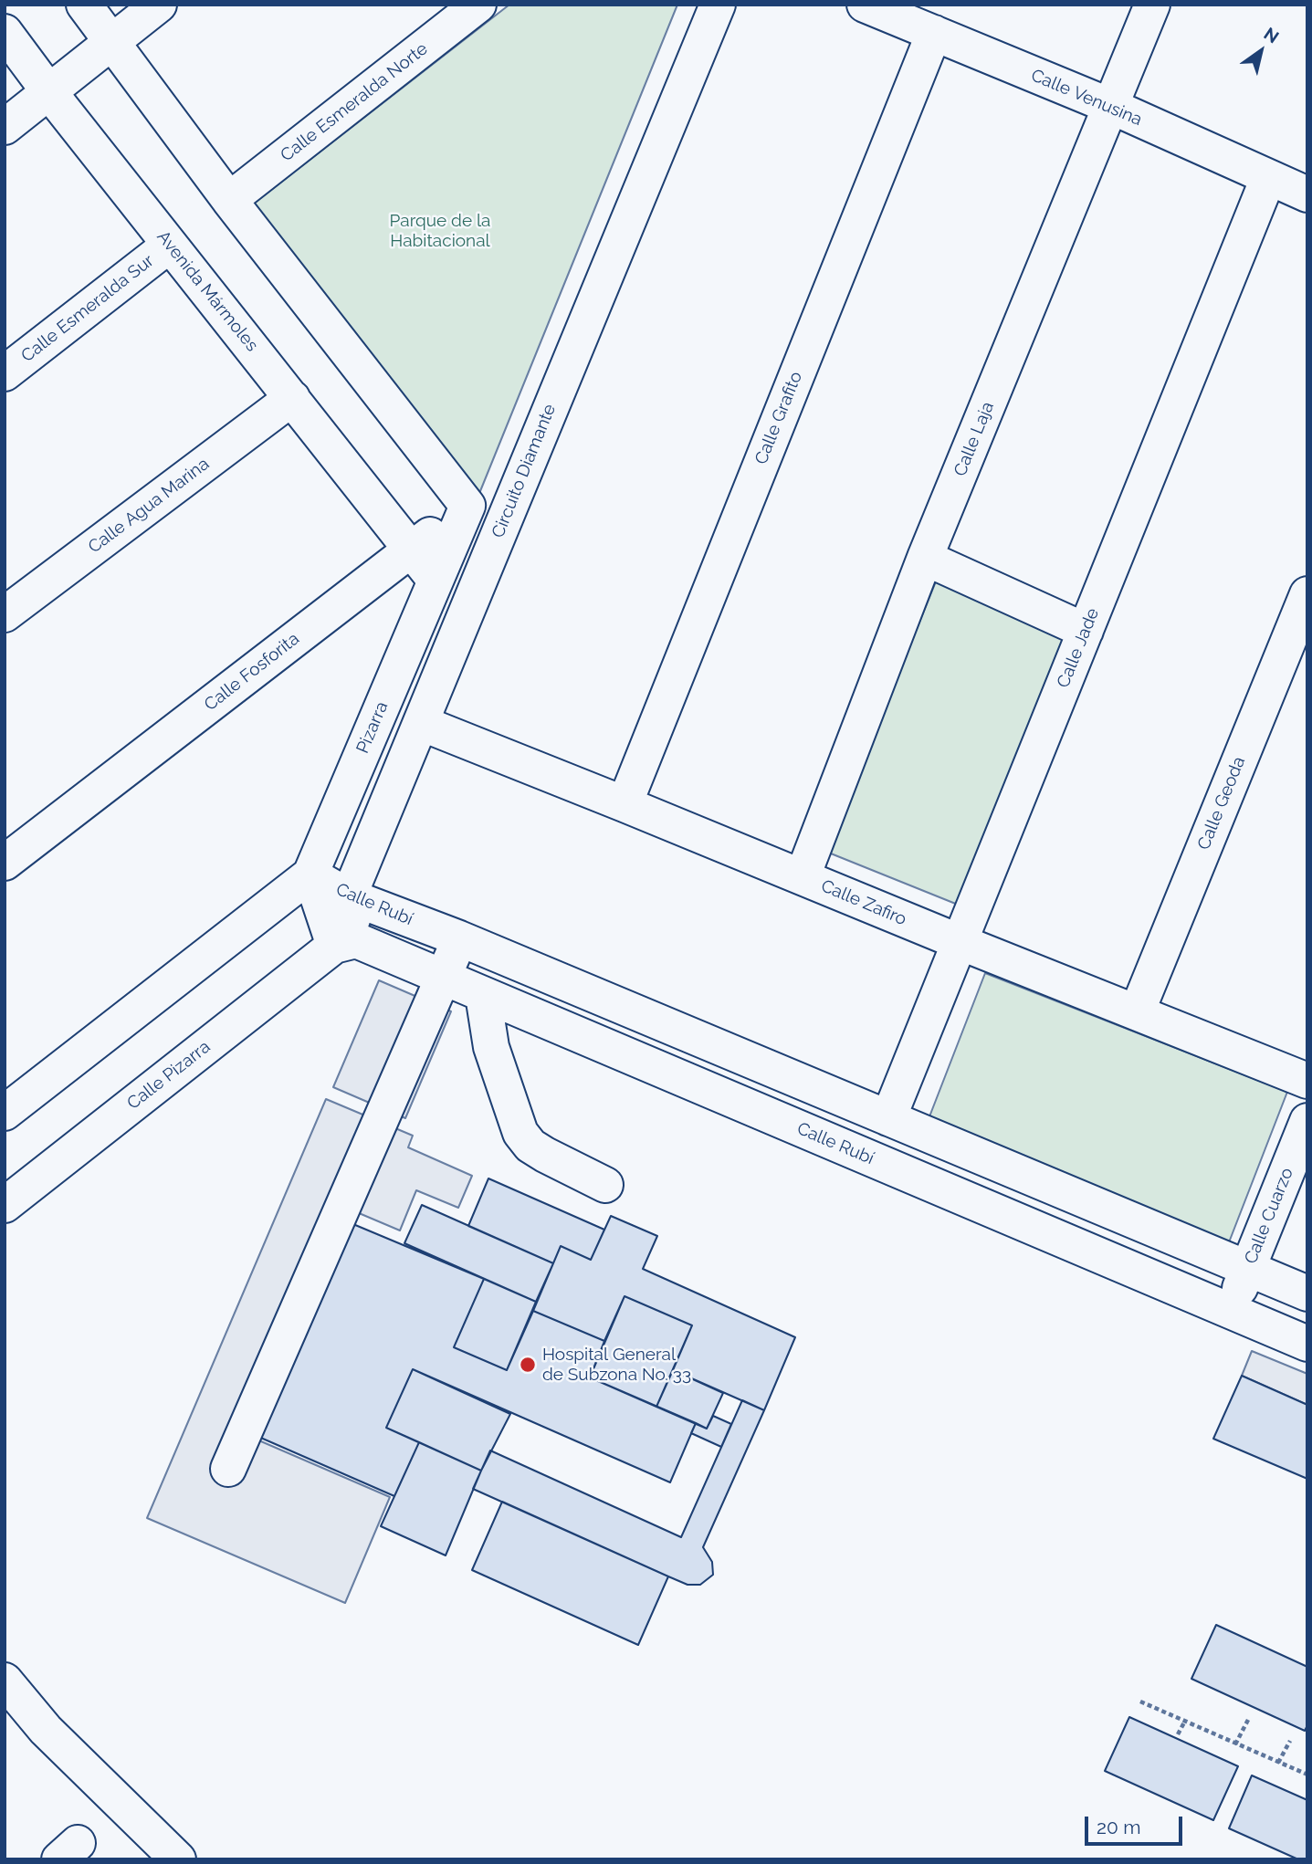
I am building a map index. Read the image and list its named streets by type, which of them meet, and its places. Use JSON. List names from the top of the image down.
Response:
{
  "streets": {
    "street": [
      "Calle Venusina",
      "Calle Esmeralda Norte",
      "Avenida Mármoles",
      "Calle Esmeralda Sur",
      "Calle Grafito",
      "Calle Laja",
      "Circuito Diamante",
      "Calle Agua Marina",
      "Calle Jade",
      "Calle Fosforita",
      "Pizarra",
      "Calle Geoda",
      "Calle Zafiro",
      "Calle Rubí",
      "Calle Pizarra",
      "Calle Cuarzo"
    ]
  },
  "crossings": [
    ["Calle Venusina", "Calle Grafito"],
    ["Calle Venusina", "Calle Laja"],
    ["Calle Venusina", "Calle Jade"],
    ["Avenida Mármoles", "Calle Esmeralda Sur"],
    ["Avenida Mármoles", "Calle Agua Marina"],
    ["Avenida Mármoles", "Calle Fosforita"],
    ["Calle Grafito", "Calle Zafiro"],
    ["Calle Laja", "Calle Zafiro"],
    ["Circuito Diamante", "Calle Zafiro"],
    ["Circuito Diamante", "Calle Rubí"],
    ["Calle Jade", "Calle Zafiro"],
    ["Calle Jade", "Calle Rubí"],
    ["Calle Fosforita", "Pizarra"],
    ["Pizarra", "Calle Rubí"],
    ["Calle Geoda", "Calle Zafiro"],
    ["Calle Rubí", "Calle Pizarra"],
    ["Calle Rubí", "Calle Cuarzo"]
  ],
  "parks": ["Parque de la Habitacional"],
  "places": ["Hospital General de Subzona No. 33"],
  "scale_bar": "20 m",
  "north": "top right"
}
